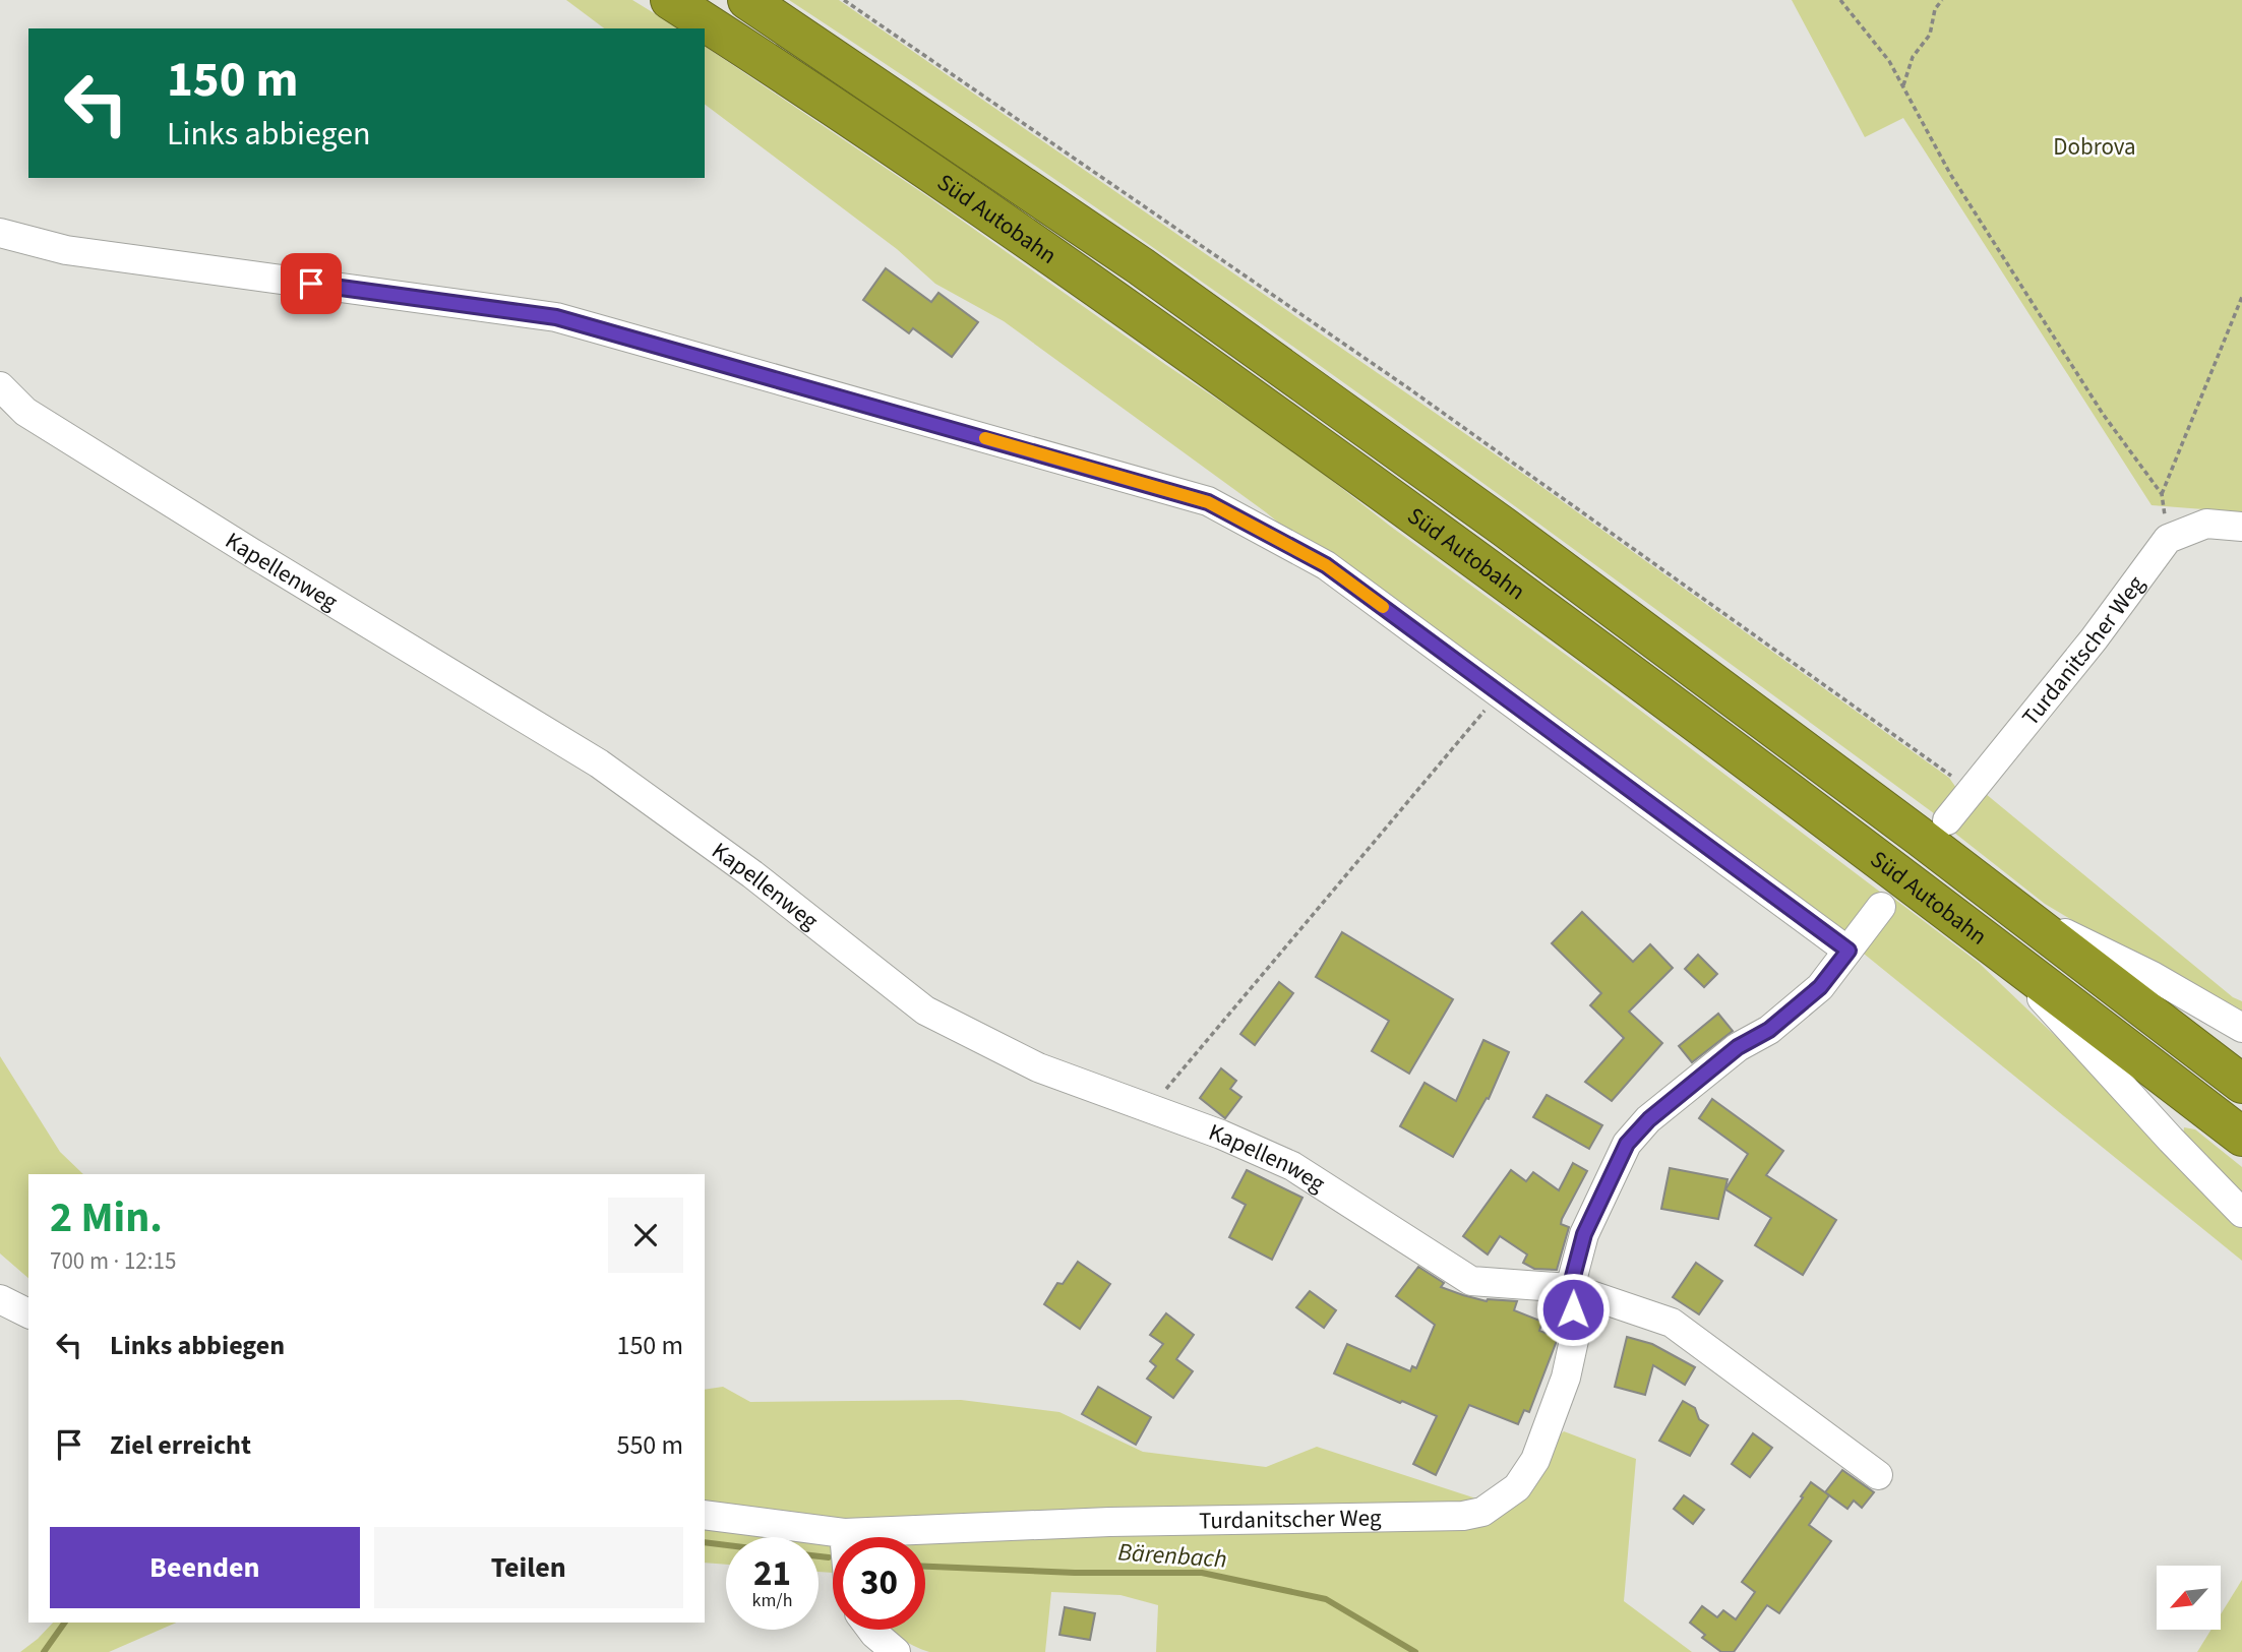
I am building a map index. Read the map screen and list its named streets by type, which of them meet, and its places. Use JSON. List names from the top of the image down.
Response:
{
  "streets": {
    "highway": ["Süd Autobahn"],
    "street": ["Kapellenweg", "Turdanitscher Weg"]
  },
  "crossings": [
    ["Kapellenweg", "Turdanitscher Weg"]
  ],
  "water": ["Bärenbach"],
  "parks": ["Dobrova"],
  "north": "bottom left",
  "page": {
    "turn": ["150 m", "Links abbiegen"],
    "heading": ["2 Min.", "700 m · 12:15"],
    "list": [
      {
        "name": "Links abbiegen",
        "value": "150 m"
      },
      {
        "name": "Ziel erreicht",
        "value": "550 m"
      }
    ],
    "buttons": ["Beenden", "Teilen"],
    "speed": "21 km/h",
    "limit": "30"
  }
}
